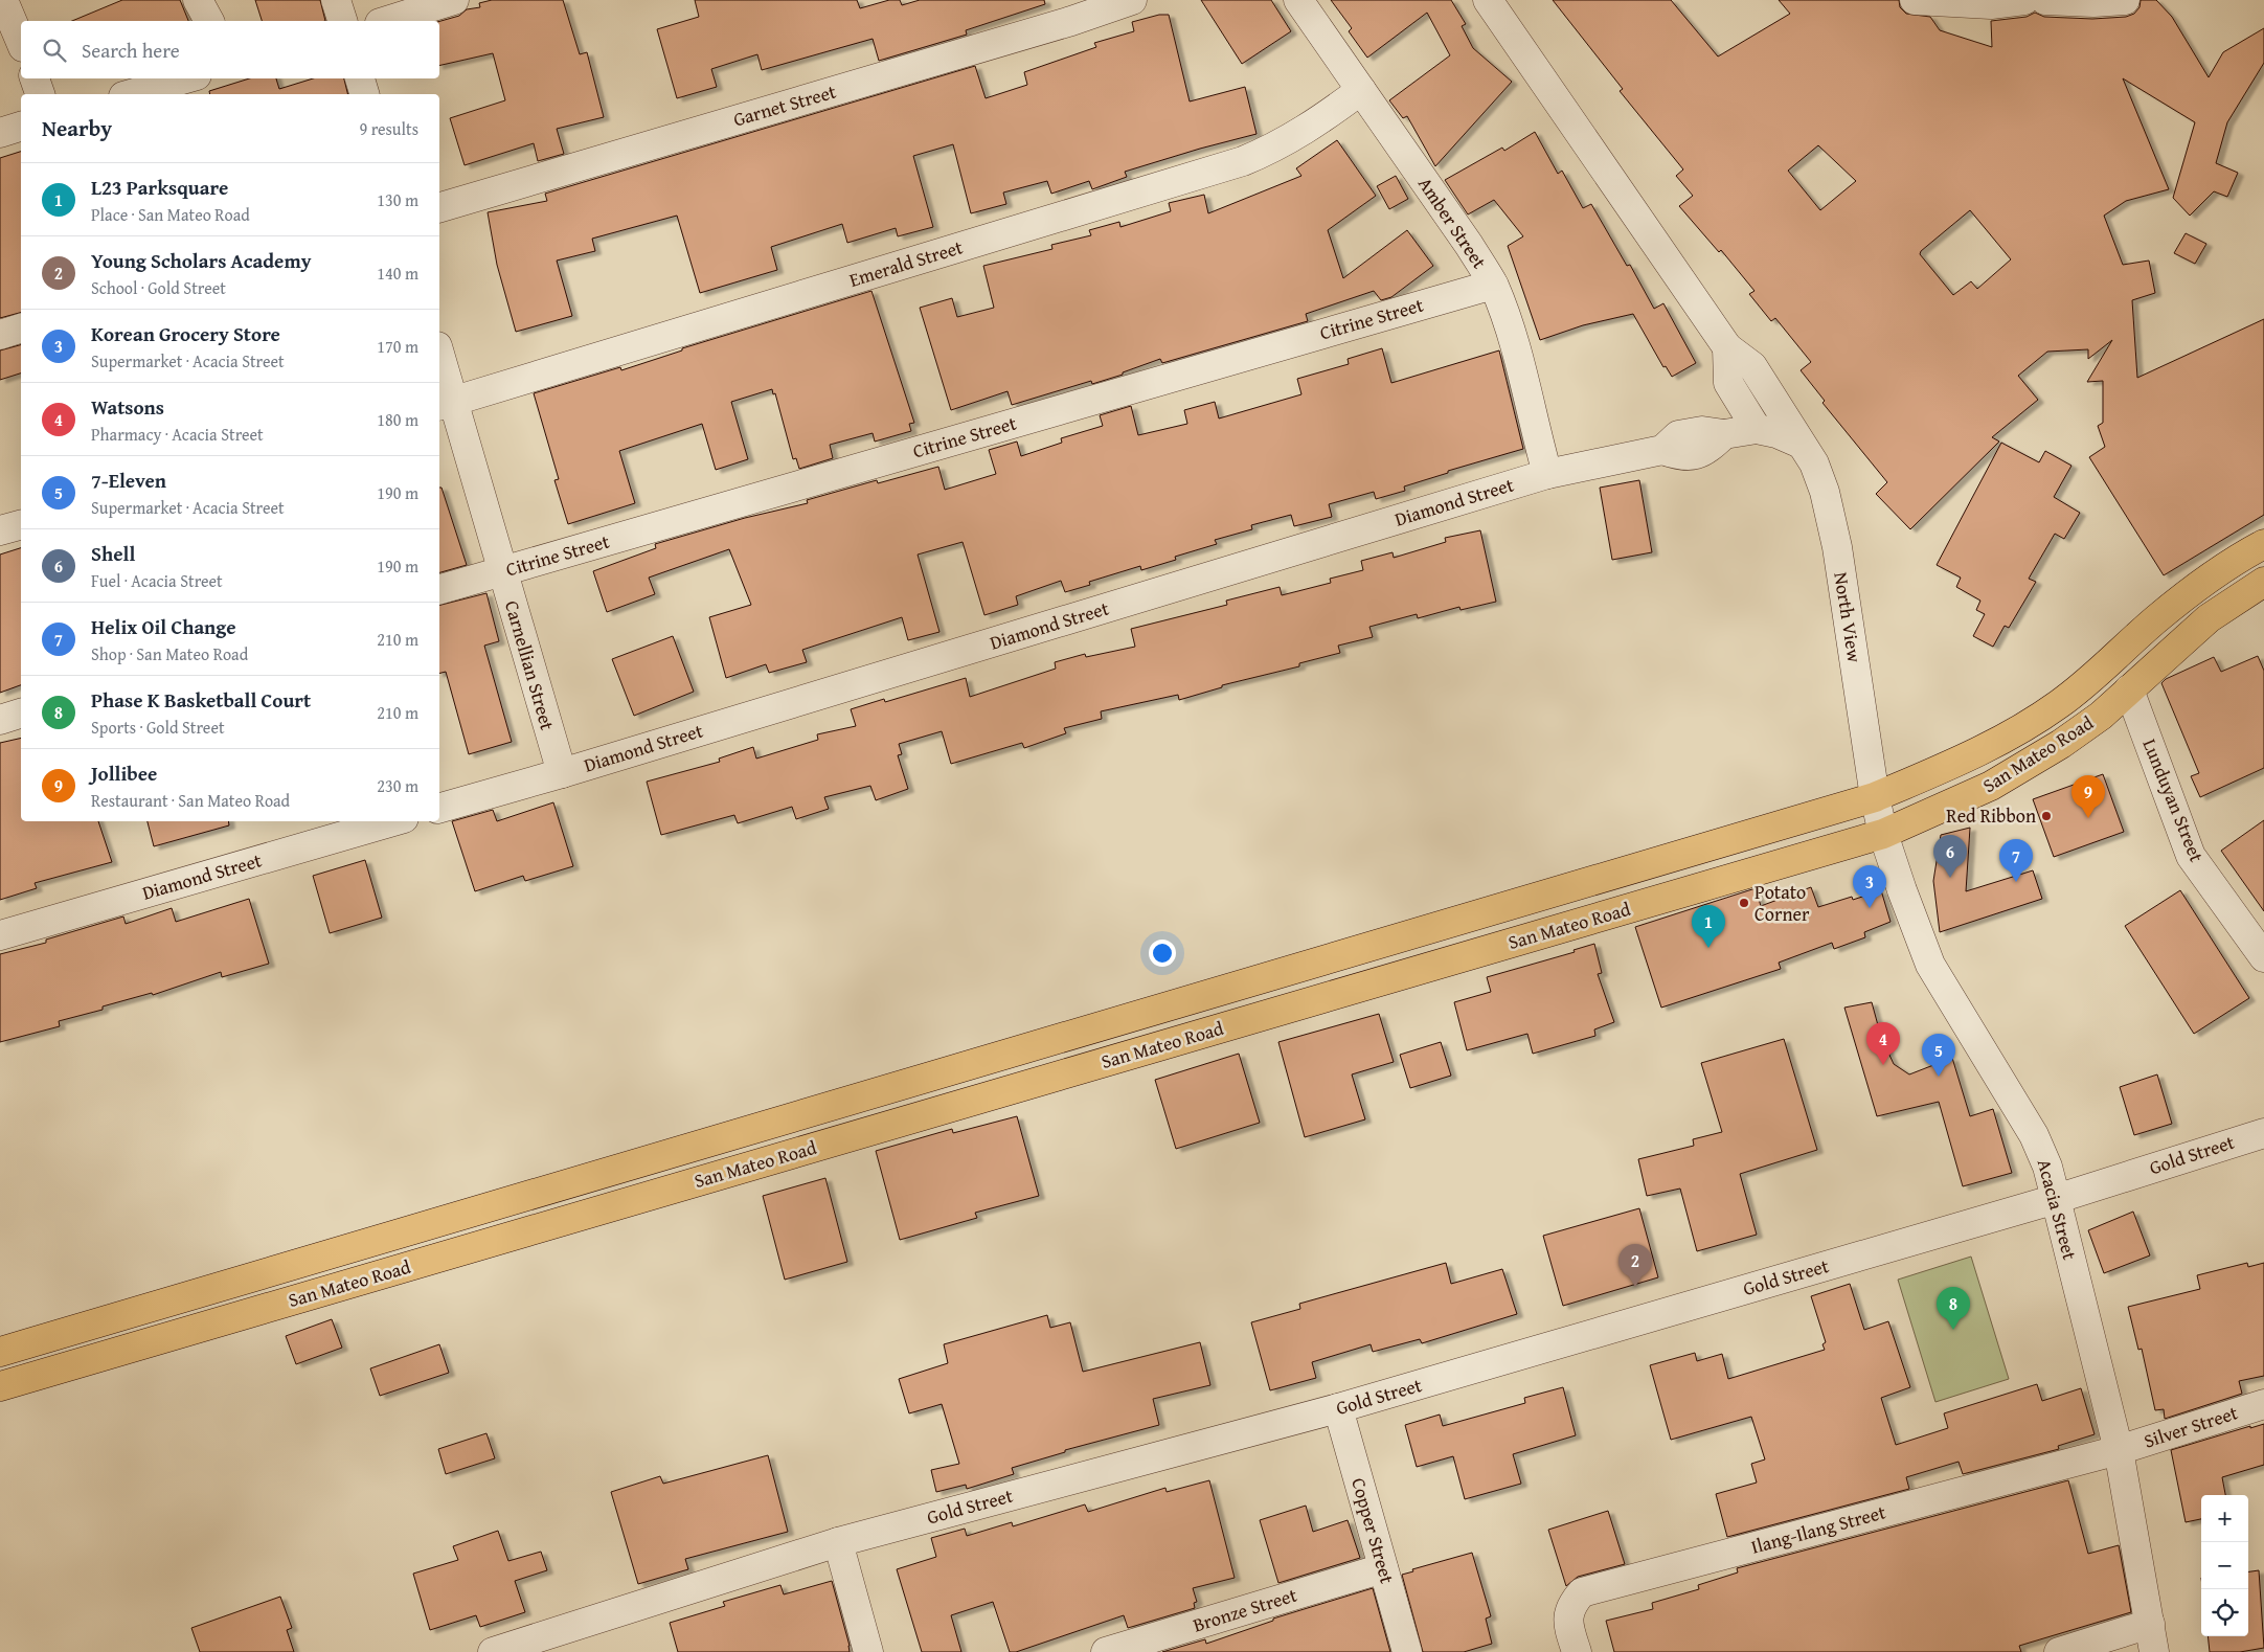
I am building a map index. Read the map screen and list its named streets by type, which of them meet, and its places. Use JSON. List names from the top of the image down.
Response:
{
  "streets": {
    "main road": ["San Mateo Road"],
    "street": [
      "Garnet Street",
      "Amber Street",
      "Emerald Street",
      "Citrine Street",
      "Diamond Street",
      "North View",
      "Carnellian Street",
      "Lunduyan Street",
      "Gold Street",
      "Acacia Street",
      "Silver Street",
      "Ilang-Ilang Street",
      "Copper Street",
      "Bronze Street"
    ]
  },
  "crossings": [
    ["Amber Street", "Emerald Street"],
    ["Amber Street", "Citrine Street"],
    ["Amber Street", "Diamond Street"],
    ["Emerald Street", "Carnellian Street"],
    ["Citrine Street", "Carnellian Street"],
    ["Diamond Street", "North View"],
    ["Diamond Street", "Carnellian Street"],
    ["North View", "San Mateo Road"],
    ["North View", "Acacia Street"],
    ["San Mateo Road", "Lunduyan Street"],
    ["San Mateo Road", "Acacia Street"],
    ["Gold Street", "Acacia Street"],
    ["Gold Street", "Copper Street"],
    ["Acacia Street", "Silver Street"],
    ["Acacia Street", "Ilang-Ilang Street"],
    ["Silver Street", "Ilang-Ilang Street"],
    ["Copper Street", "Bronze Street"]
  ],
  "places": ["Red Ribbon", "Potato Corner"],
  "page": {
    "search": "Search here",
    "heading": ["Nearby", "9 results"],
    "list": [
      {
        "mark": "1",
        "name": "L23 Parksquare",
        "note": "Place · San Mateo Road",
        "value": "130 m"
      },
      {
        "mark": "2",
        "name": "Young Scholars Academy",
        "note": "School · Gold Street",
        "value": "140 m"
      },
      {
        "mark": "3",
        "name": "Korean Grocery Store",
        "note": "Supermarket · Acacia Street",
        "value": "170 m"
      },
      {
        "mark": "4",
        "name": "Watsons",
        "note": "Pharmacy · Acacia Street",
        "value": "180 m"
      },
      {
        "mark": "5",
        "name": "7-Eleven",
        "note": "Supermarket · Acacia Street",
        "value": "190 m"
      },
      {
        "mark": "6",
        "name": "Shell",
        "note": "Fuel · Acacia Street",
        "value": "190 m"
      },
      {
        "mark": "7",
        "name": "Helix Oil Change",
        "note": "Shop · San Mateo Road",
        "value": "210 m"
      },
      {
        "mark": "8",
        "name": "Phase K Basketball Court",
        "note": "Sports · Gold Street",
        "value": "210 m"
      },
      {
        "mark": "9",
        "name": "Jollibee",
        "note": "Restaurant · San Mateo Road",
        "value": "230 m"
      }
    ],
    "pins": [
      "9",
      "6",
      "7",
      "3",
      "1",
      "4",
      "5",
      "2",
      "8"
    ],
    "map_buttons": ["+", "−"]
  }
}
